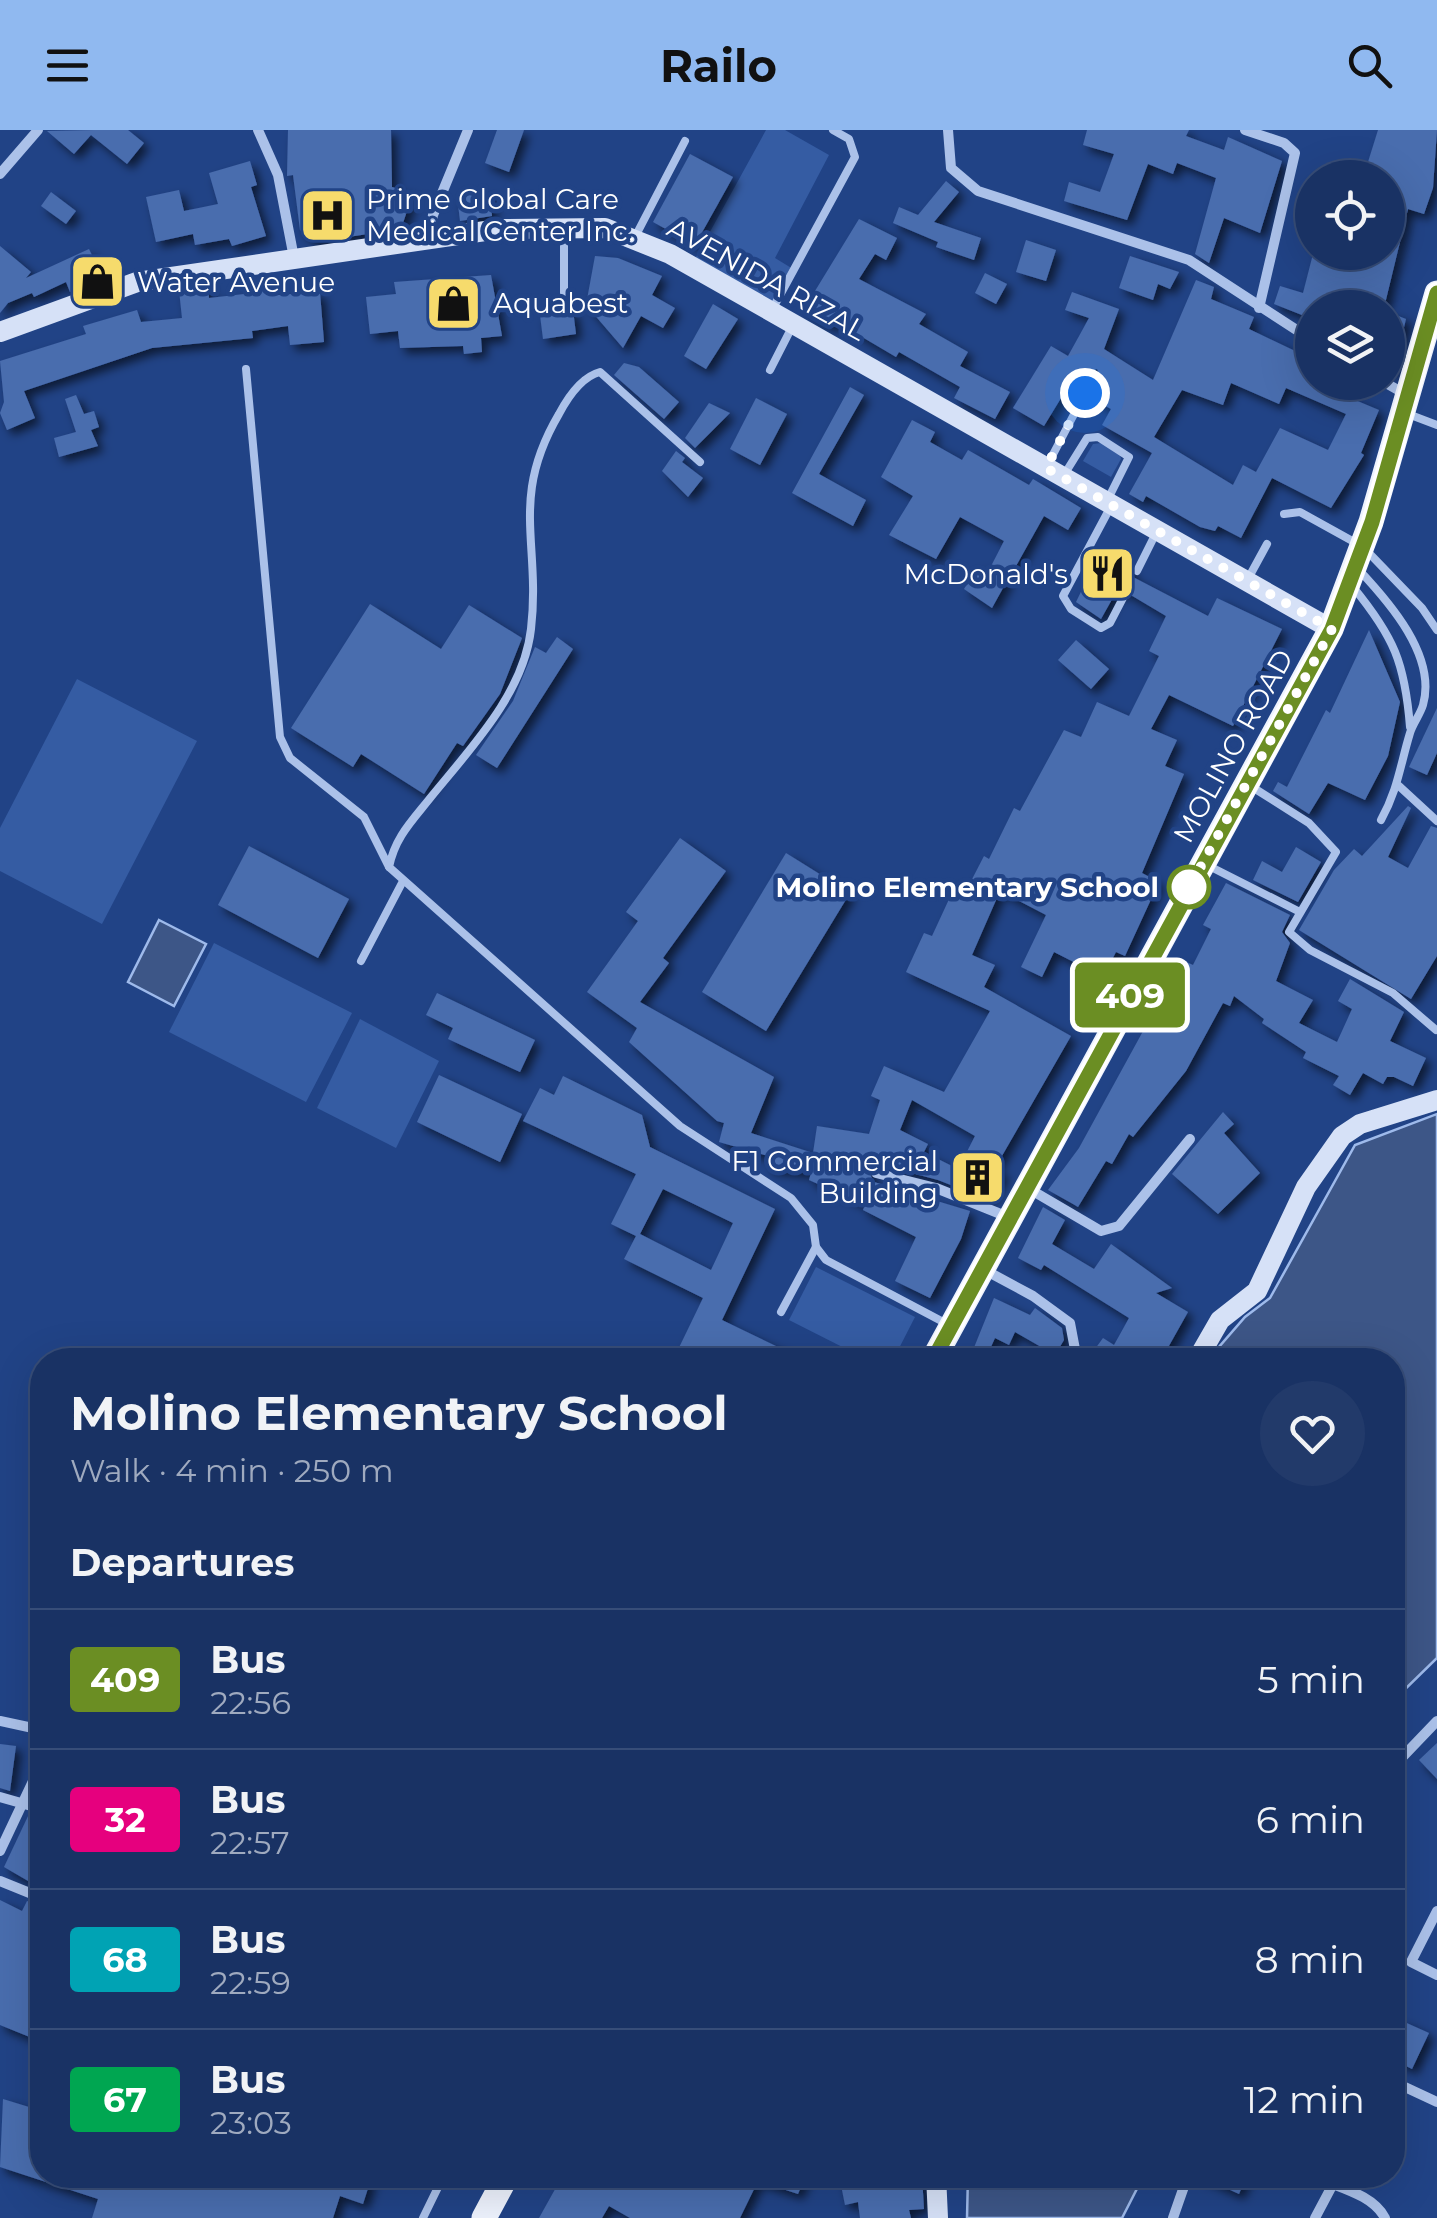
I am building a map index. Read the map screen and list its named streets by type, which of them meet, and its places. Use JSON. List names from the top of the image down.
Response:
{
  "streets": {
    "main road": ["AVENIDA RIZAL", "MOLINO ROAD"]
  },
  "crossings": [
    ["AVENIDA RIZAL", "MOLINO ROAD"]
  ],
  "places": {
    "hospital": ["Prime Global Care Medical Center Inc."],
    "shop": ["Water Avenue", "Aquabest"],
    "restaurant": ["McDonald's"],
    "other": ["Molino Elementary School"],
    "building": ["F1 Commercial Building"]
  },
  "lines": ["bus line 409"],
  "page": {
    "header": "Railo",
    "on_map": "409",
    "heading": [
      ["Molino Elementary School", "Walk · 4 min · 250 m"],
      "Departures"
    ],
    "list": [
      {
        "mark": "409",
        "name": "Bus",
        "note": "22:56",
        "value": "5 min"
      },
      {
        "mark": "32",
        "name": "Bus",
        "note": "22:57",
        "value": "6 min"
      },
      {
        "mark": "68",
        "name": "Bus",
        "note": "22:59",
        "value": "8 min"
      },
      {
        "mark": "67",
        "name": "Bus",
        "note": "23:03",
        "value": "12 min"
      }
    ]
  }
}
